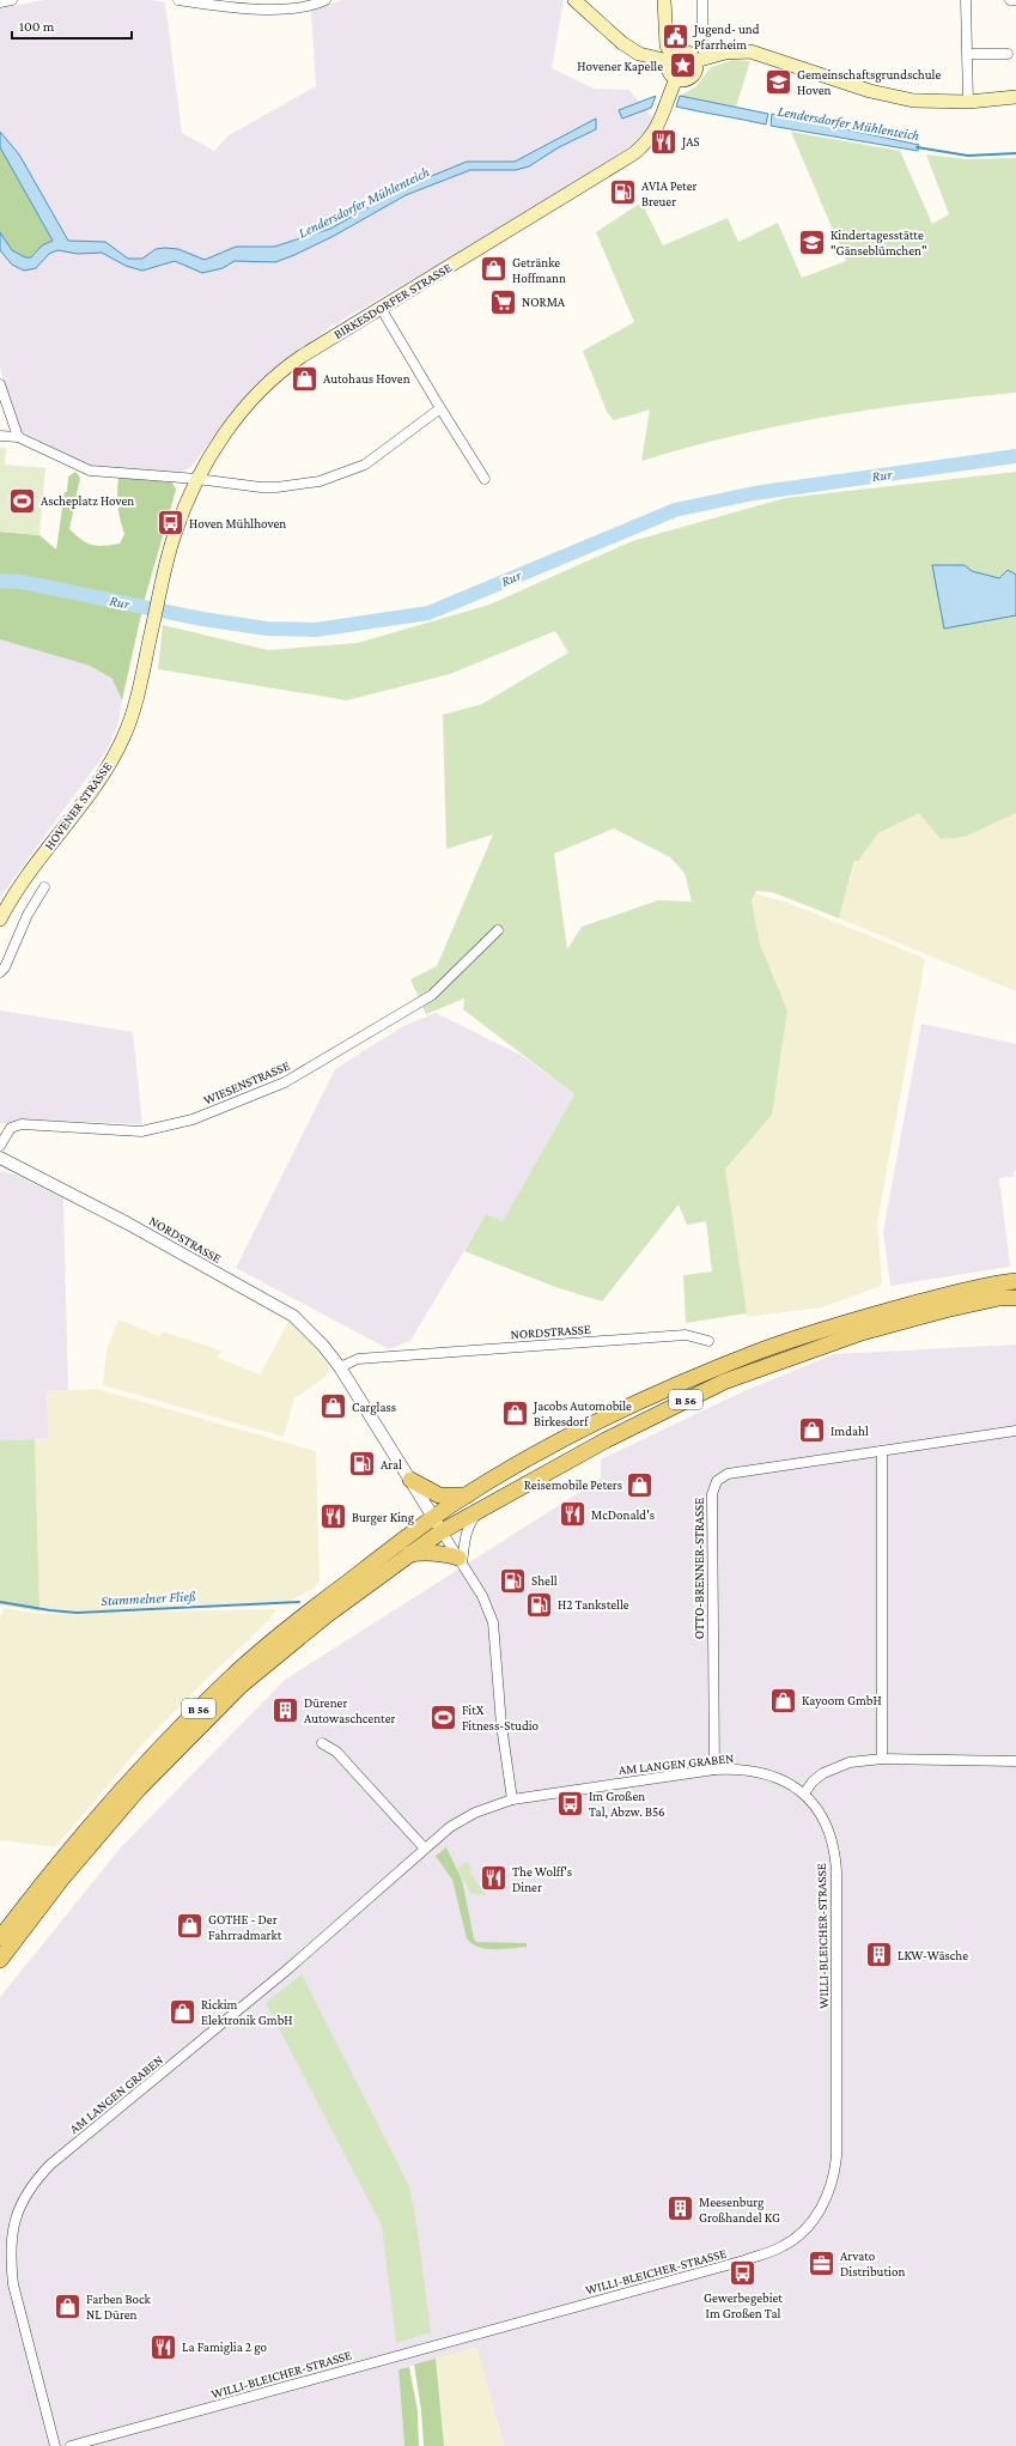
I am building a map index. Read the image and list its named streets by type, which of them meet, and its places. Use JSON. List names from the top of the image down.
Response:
{
  "streets": {
    "main road": ["BIRKESDORFER STRASSE", "HOVENER STRASSE", "B 56"],
    "street": [
      "WIESENSTRASSE",
      "NORDSTRASSE",
      "OTTO-BRENNER-STRASSE",
      "AM LANGEN GRABEN",
      "WILLI-BLEICHER-STRASSE"
    ]
  },
  "crossings": [
    ["BIRKESDORFER STRASSE", "HOVENER STRASSE"],
    ["NORDSTRASSE", "B 56"],
    ["OTTO-BRENNER-STRASSE", "AM LANGEN GRABEN"],
    ["AM LANGEN GRABEN", "WILLI-BLEICHER-STRASSE"]
  ],
  "water": ["Lendersdorfer Mühlenteich", "Rur", "Stammelner Fließ"],
  "places": {
    "public building": ["Jugend- und Pfarrheim"],
    "place": ["Hovener Kapelle"],
    "school or university": ["Gemeinschaftsgrundschule Hoven", "Kindertagesstätte \"Gänseblümchen\""],
    "restaurant": [
      "JAS",
      "McDonald's",
      "Burger King",
      "The Wolff's Diner",
      "La Famiglia 2 go"
    ],
    "fuel station": [
      "AVIA Peter Breuer",
      "Aral",
      "Shell",
      "H2 Tankstelle"
    ],
    "shop": [
      "Getränke Hoffmann",
      "Autohaus Hoven",
      "Carglass",
      "Jacobs Automobile Birkesdorf",
      "Imdahl",
      "Reisemobile Peters",
      "Kayoom GmbH",
      "GOTHE - Der Fahrradmarkt",
      "Rickim Elektronik GmbH",
      "Farben Bock NL Düren"
    ],
    "supermarket": ["NORMA"],
    "sports": ["Ascheplatz Hoven", "FitX Fitness-Studio"],
    "bus stop": ["Hoven Mühlhoven", "Im Großen Tal, Abzw. B56", "Gewerbegebiet Im Großen Tal"],
    "building": ["Dürener Autowaschcenter", "LKW-Wäsche", "Meesenburg Großhandel KG"],
    "office": ["Arvato Distribution"]
  },
  "scale_bar": "100 m"
}
